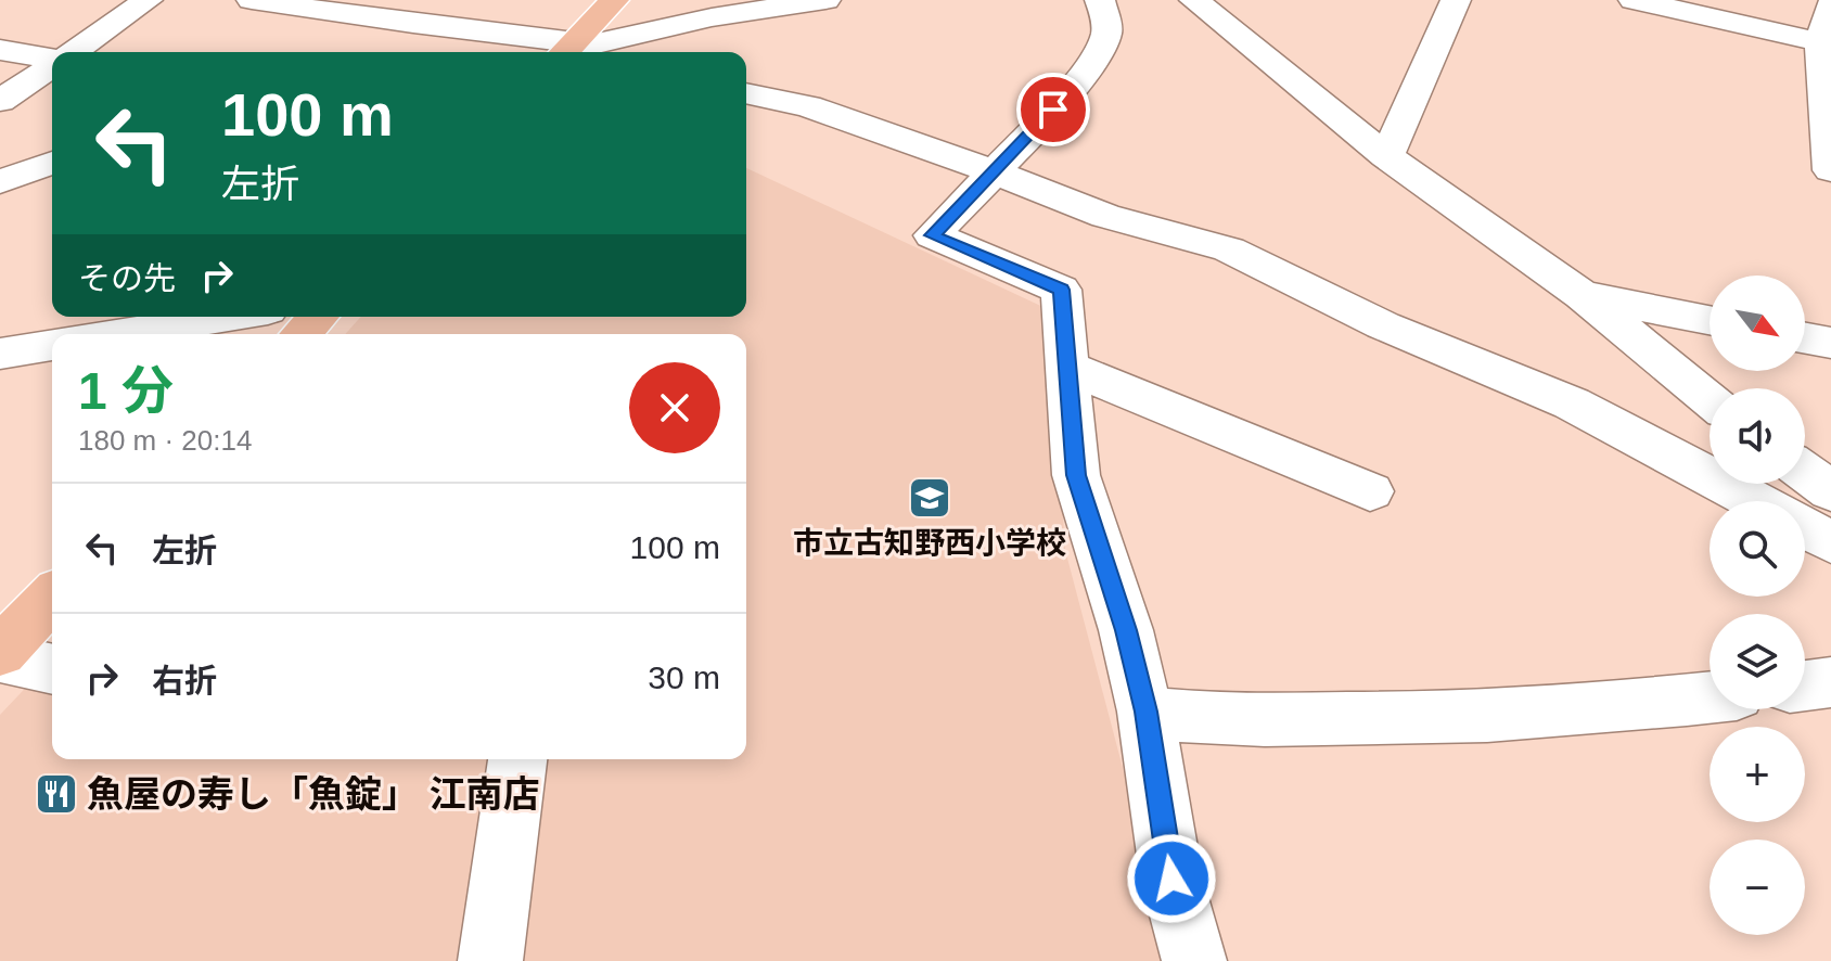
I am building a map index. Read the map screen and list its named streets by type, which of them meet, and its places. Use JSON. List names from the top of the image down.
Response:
{
  "places": {
    "school or university": ["市立古知野西小学校"],
    "restaurant": ["魚屋の寿し「魚錠」 江南店"]
  },
  "north": "bottom right",
  "page": {
    "turn": ["100 m", "左折"],
    "then": "その先",
    "map_buttons": ["+", "−"],
    "heading": ["1 分", "180 m · 20:14"],
    "list": [
      {
        "name": "左折",
        "value": "100 m"
      },
      {
        "name": "右折",
        "value": "30 m"
      }
    ]
  }
}
